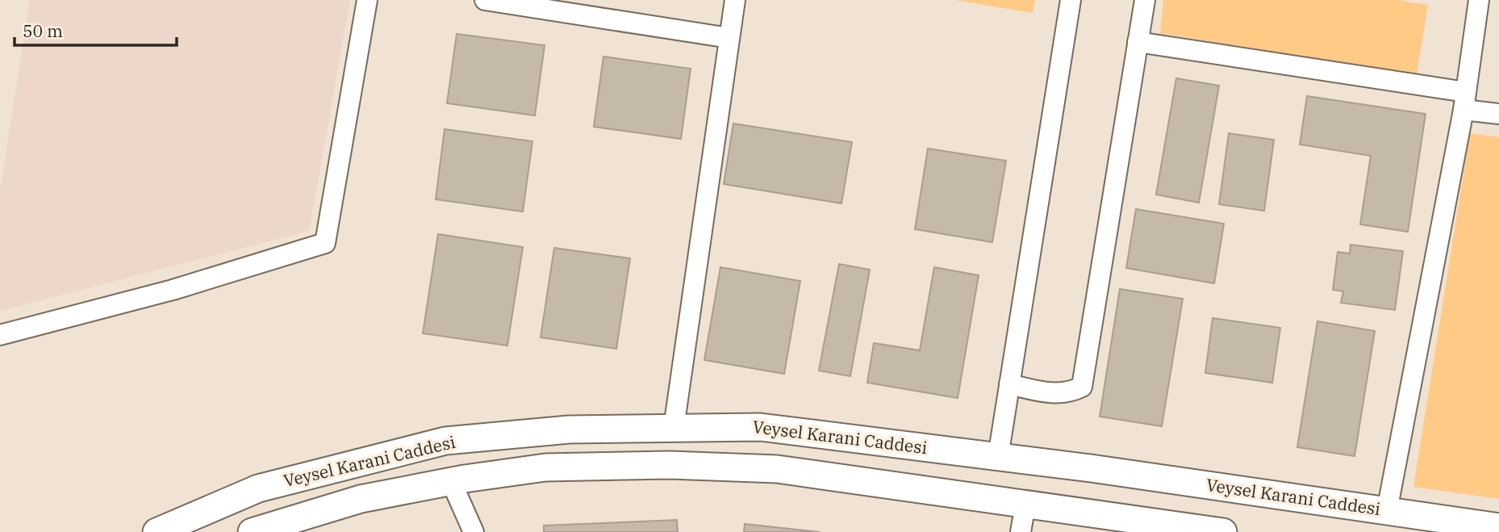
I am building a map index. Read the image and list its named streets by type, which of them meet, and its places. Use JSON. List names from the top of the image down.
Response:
{
  "streets": {
    "main road": ["Veysel Karani Caddesi"]
  },
  "scale_bar": "50 m"
}
